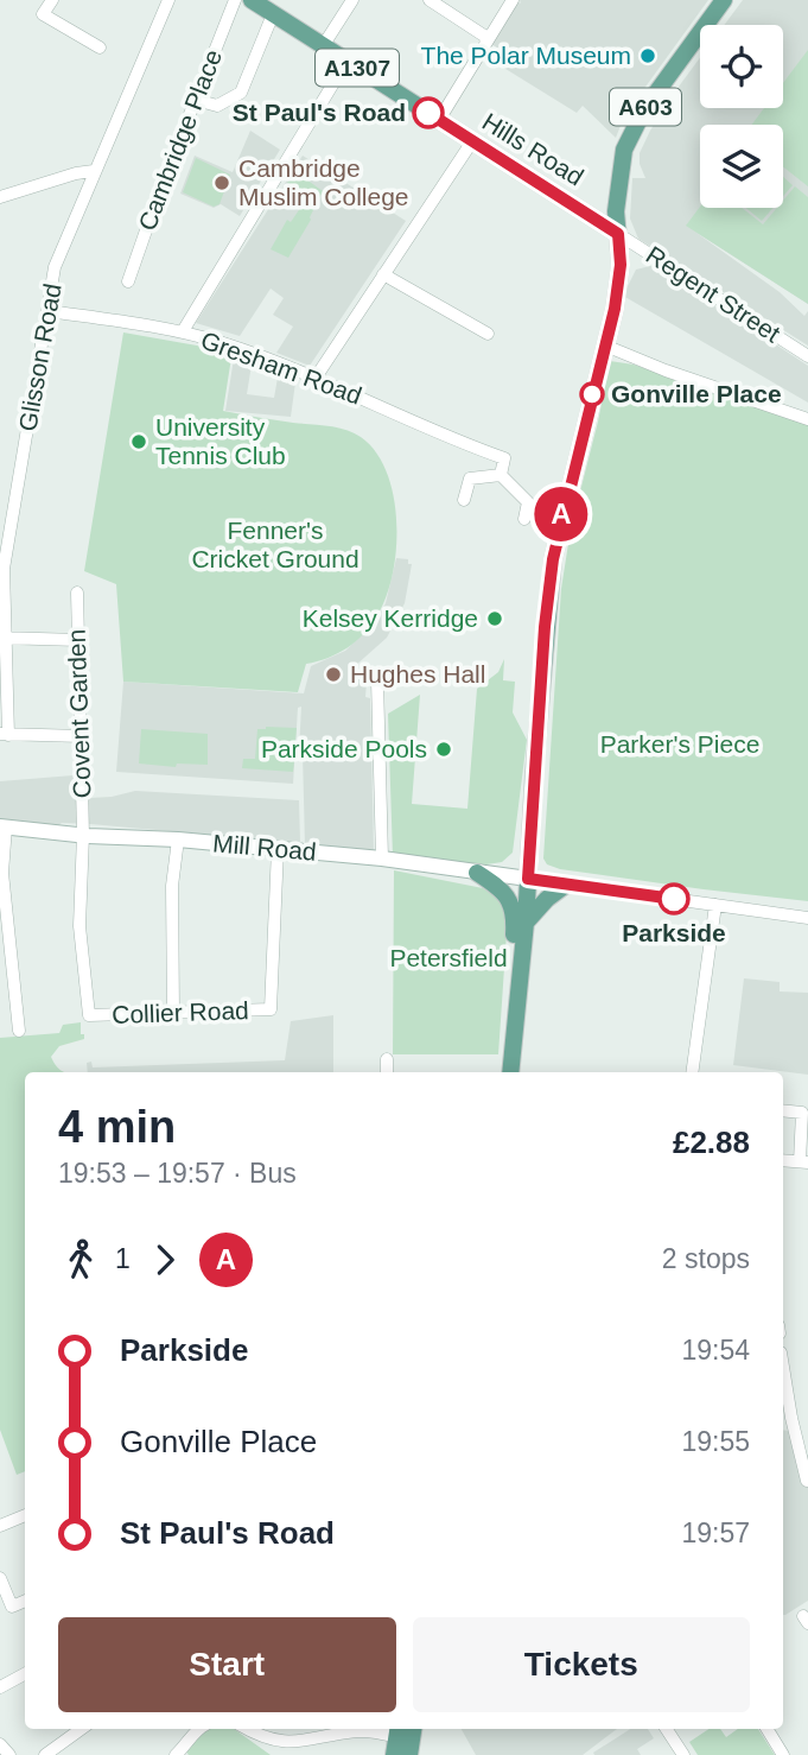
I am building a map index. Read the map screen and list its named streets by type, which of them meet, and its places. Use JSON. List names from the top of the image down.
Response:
{
  "streets": {
    "main road": ["A1307", "A603", "Hills Road"],
    "street": [
      "Cambridge Place",
      "Regent Street",
      "Glisson Road",
      "Gresham Road",
      "Covent Garden",
      "Mill Road",
      "Collier Road"
    ]
  },
  "crossings": [
    ["A603", "Hills Road"],
    ["A603", "Regent Street"],
    ["A603", "Mill Road"],
    ["Hills Road", "Regent Street"],
    ["Glisson Road", "Gresham Road"],
    ["Covent Garden", "Mill Road"],
    ["Covent Garden", "Collier Road"],
    ["Mill Road", "Collier Road"]
  ],
  "parks": ["Fenner's Cricket Ground", "Parker's Piece", "Petersfield"],
  "places": [
    "The Polar Museum",
    "St Paul's Road",
    "Cambridge Muslim College",
    "Gonville Place",
    "University Tennis Club",
    "Kelsey Kerridge",
    "Hughes Hall",
    "Parkside Pools",
    "Parkside"
  ],
  "lines": ["bus line A"],
  "page": {
    "on_map": "A",
    "heading": ["4 min", "19:53 – 19:57 · Bus", "£2.88"],
    "legs": ["1", "A", "2 stops"],
    "list": [
      {
        "name": "Parkside",
        "value": "19:54"
      },
      {
        "name": "Gonville Place",
        "value": "19:55"
      },
      {
        "name": "St Paul's Road",
        "value": "19:57"
      }
    ],
    "buttons": ["Start", "Tickets"]
  }
}
